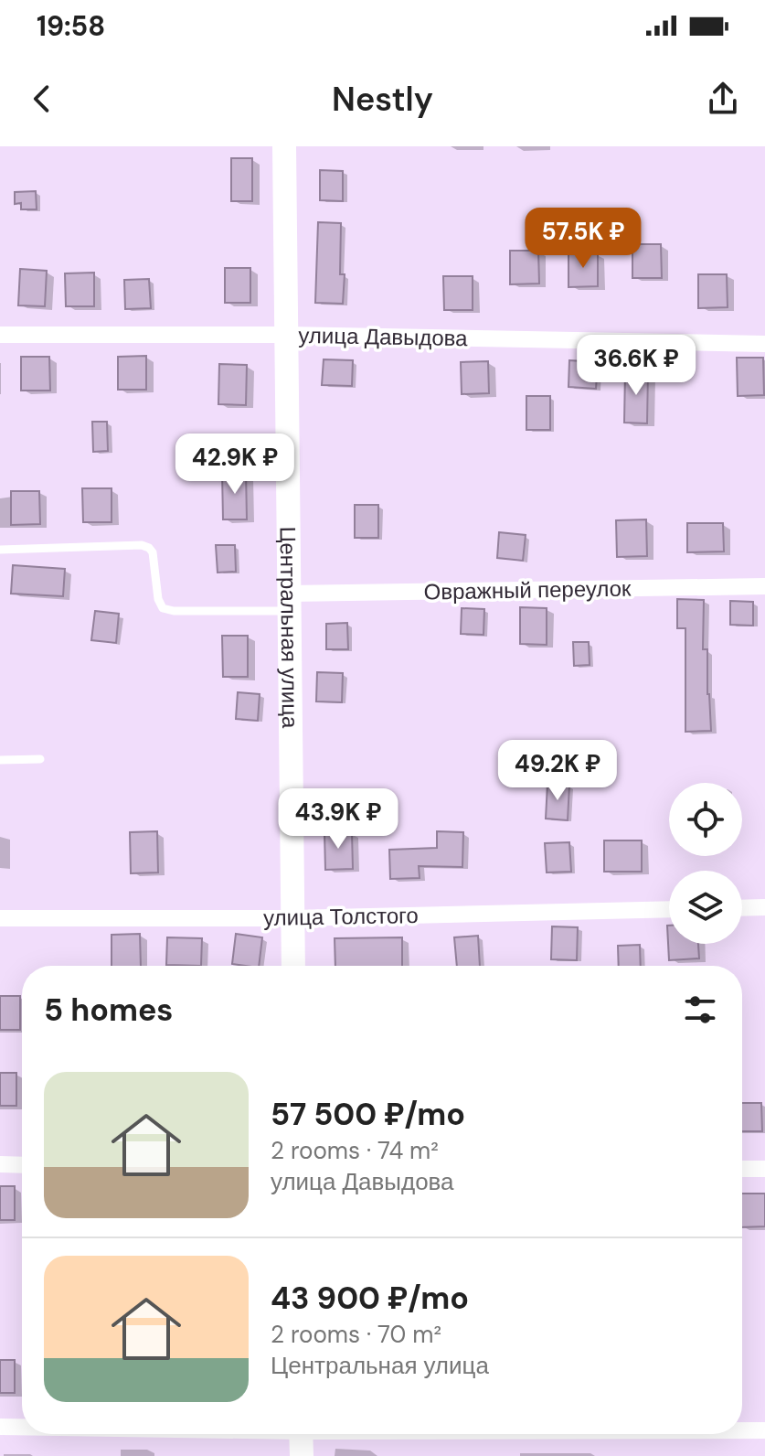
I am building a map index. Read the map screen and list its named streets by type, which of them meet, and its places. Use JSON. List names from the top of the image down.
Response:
{
  "streets": {
    "street": [
      "улица Давыдова",
      "Овражный переулок",
      "Центральная улица",
      "улица Толстого"
    ]
  },
  "crossings": [
    ["улица Давыдова", "Центральная улица"],
    ["Овражный переулок", "Центральная улица"],
    ["Центральная улица", "улица Толстого"]
  ],
  "page": {
    "status": "19:58",
    "header": "Nestly",
    "price": [
      "57.5K ₽",
      "36.6K ₽",
      "42.9K ₽",
      "49.2K ₽",
      "43.9K ₽"
    ],
    "heading": "5 homes",
    "list": [
      {
        "name": "57 500 ₽/mo",
        "note": "2 rooms · 74 m² · улица Давыдова"
      },
      {
        "name": "43 900 ₽/mo",
        "note": "2 rooms · 70 m² · Центральная улица"
      }
    ]
  }
}
